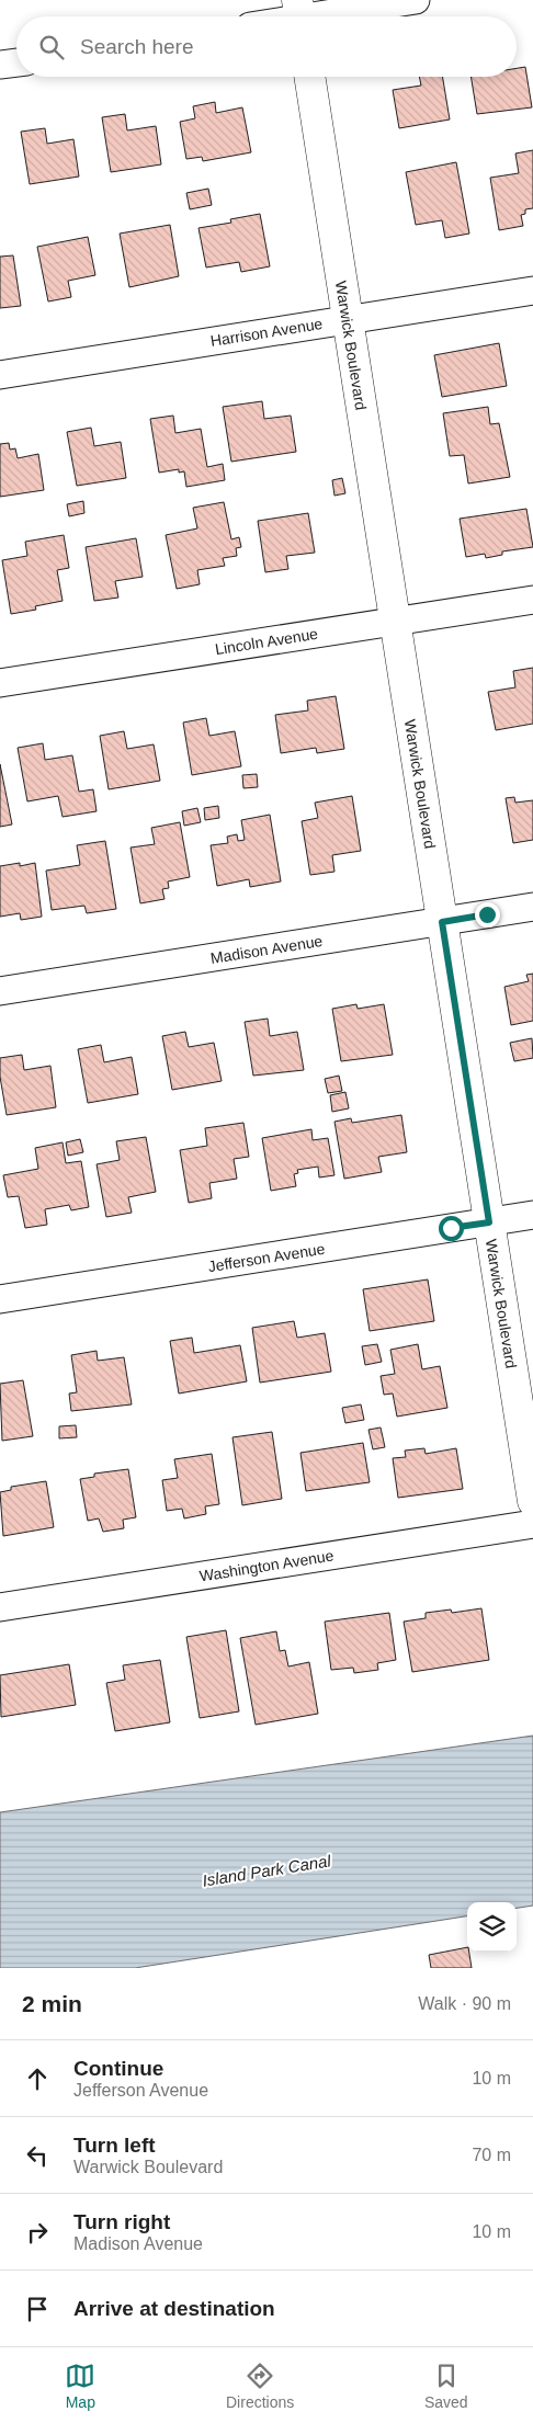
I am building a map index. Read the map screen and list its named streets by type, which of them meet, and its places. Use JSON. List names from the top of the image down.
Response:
{
  "streets": {
    "street": [
      "Harrison Avenue",
      "Warwick Boulevard",
      "Lincoln Avenue",
      "Madison Avenue",
      "Jefferson Avenue",
      "Washington Avenue"
    ]
  },
  "crossings": [
    ["Harrison Avenue", "Warwick Boulevard"],
    ["Warwick Boulevard", "Lincoln Avenue"],
    ["Warwick Boulevard", "Madison Avenue"],
    ["Warwick Boulevard", "Jefferson Avenue"]
  ],
  "water": ["Island Park Canal"],
  "page": {
    "search": "Search here",
    "heading": ["2 min", "Walk · 90 m"],
    "list": [
      ["Continue", "Jefferson Avenue", "10 m"],
      ["Turn left", "Warwick Boulevard", "70 m"],
      ["Turn right", "Madison Avenue", "10 m"],
      "Arrive at destination"
    ],
    "nav": ["Map", "Directions", "Saved"]
  }
}
